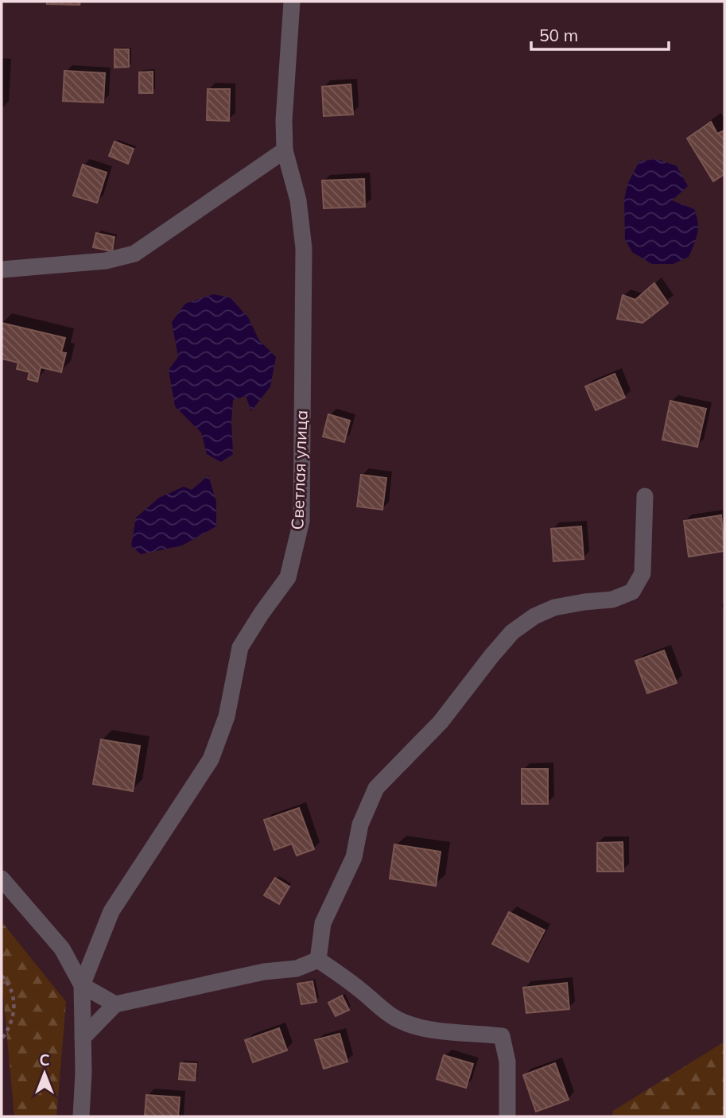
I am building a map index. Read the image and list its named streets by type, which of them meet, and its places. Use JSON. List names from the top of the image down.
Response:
{
  "streets": {
    "street": ["Светлая улица"]
  },
  "scale_bar": "50 m",
  "north": "top"
}
